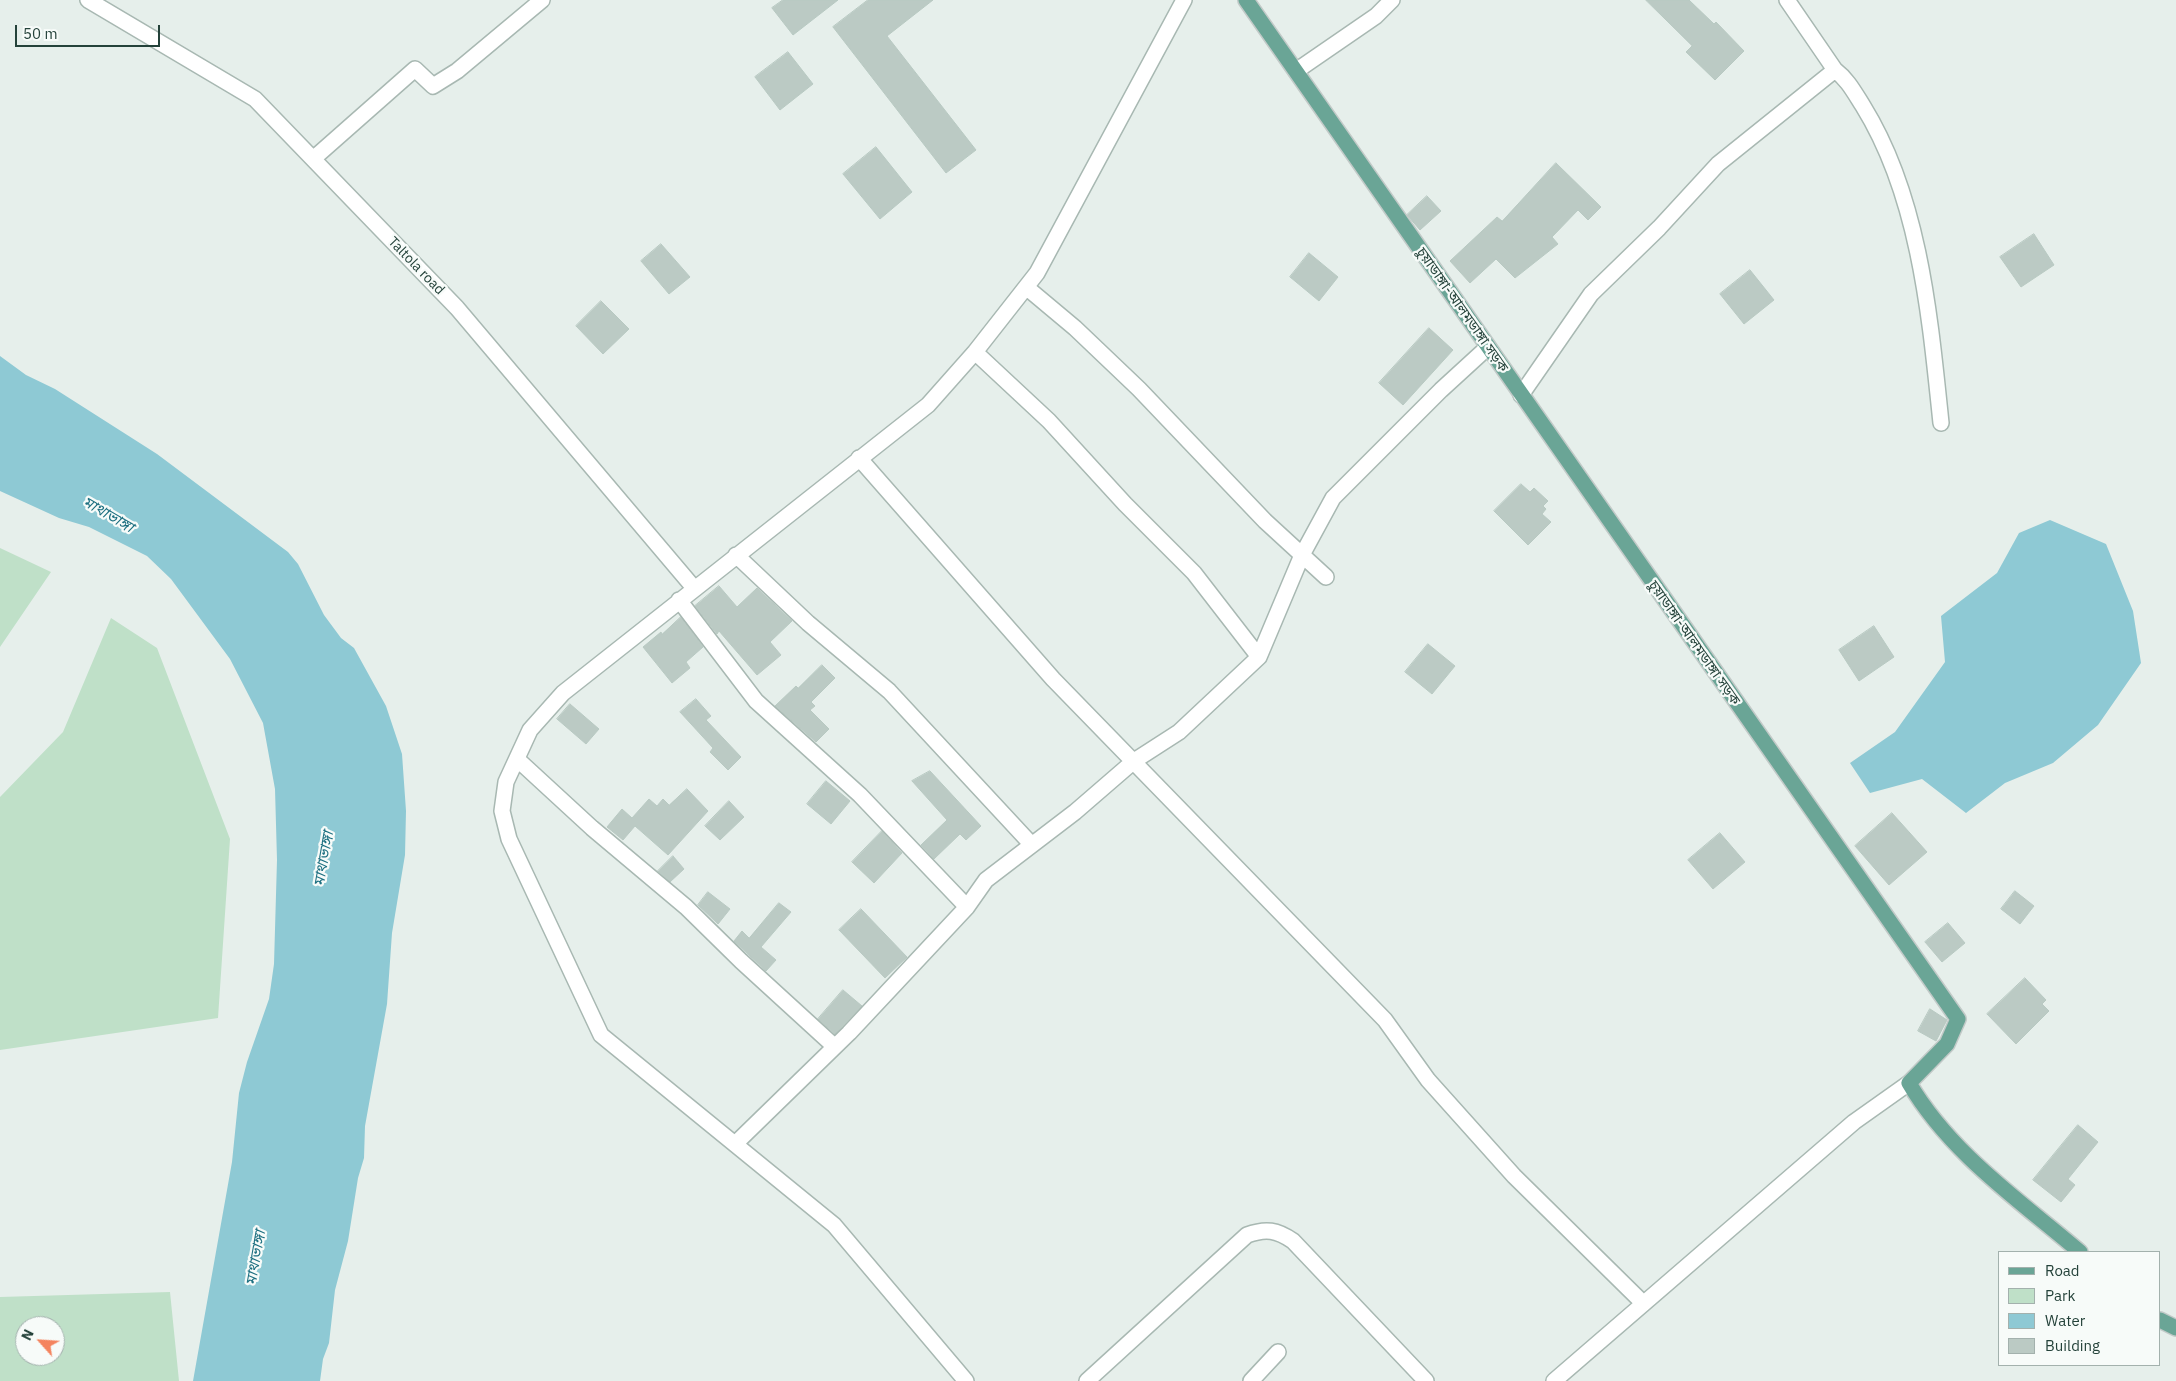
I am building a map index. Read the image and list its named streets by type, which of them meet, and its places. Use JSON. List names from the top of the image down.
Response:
{
  "streets": {
    "main road": ["চুয়াডাঙ্গা-আলমডাঙ্গা সড়ক"],
    "street": ["Taltola road"]
  },
  "water": ["মাথাভাঙ্গা"],
  "legend": [
    "Road",
    "Park",
    "Water",
    "Building"
  ],
  "scale_bar": "50 m",
  "north": "top left"
}
